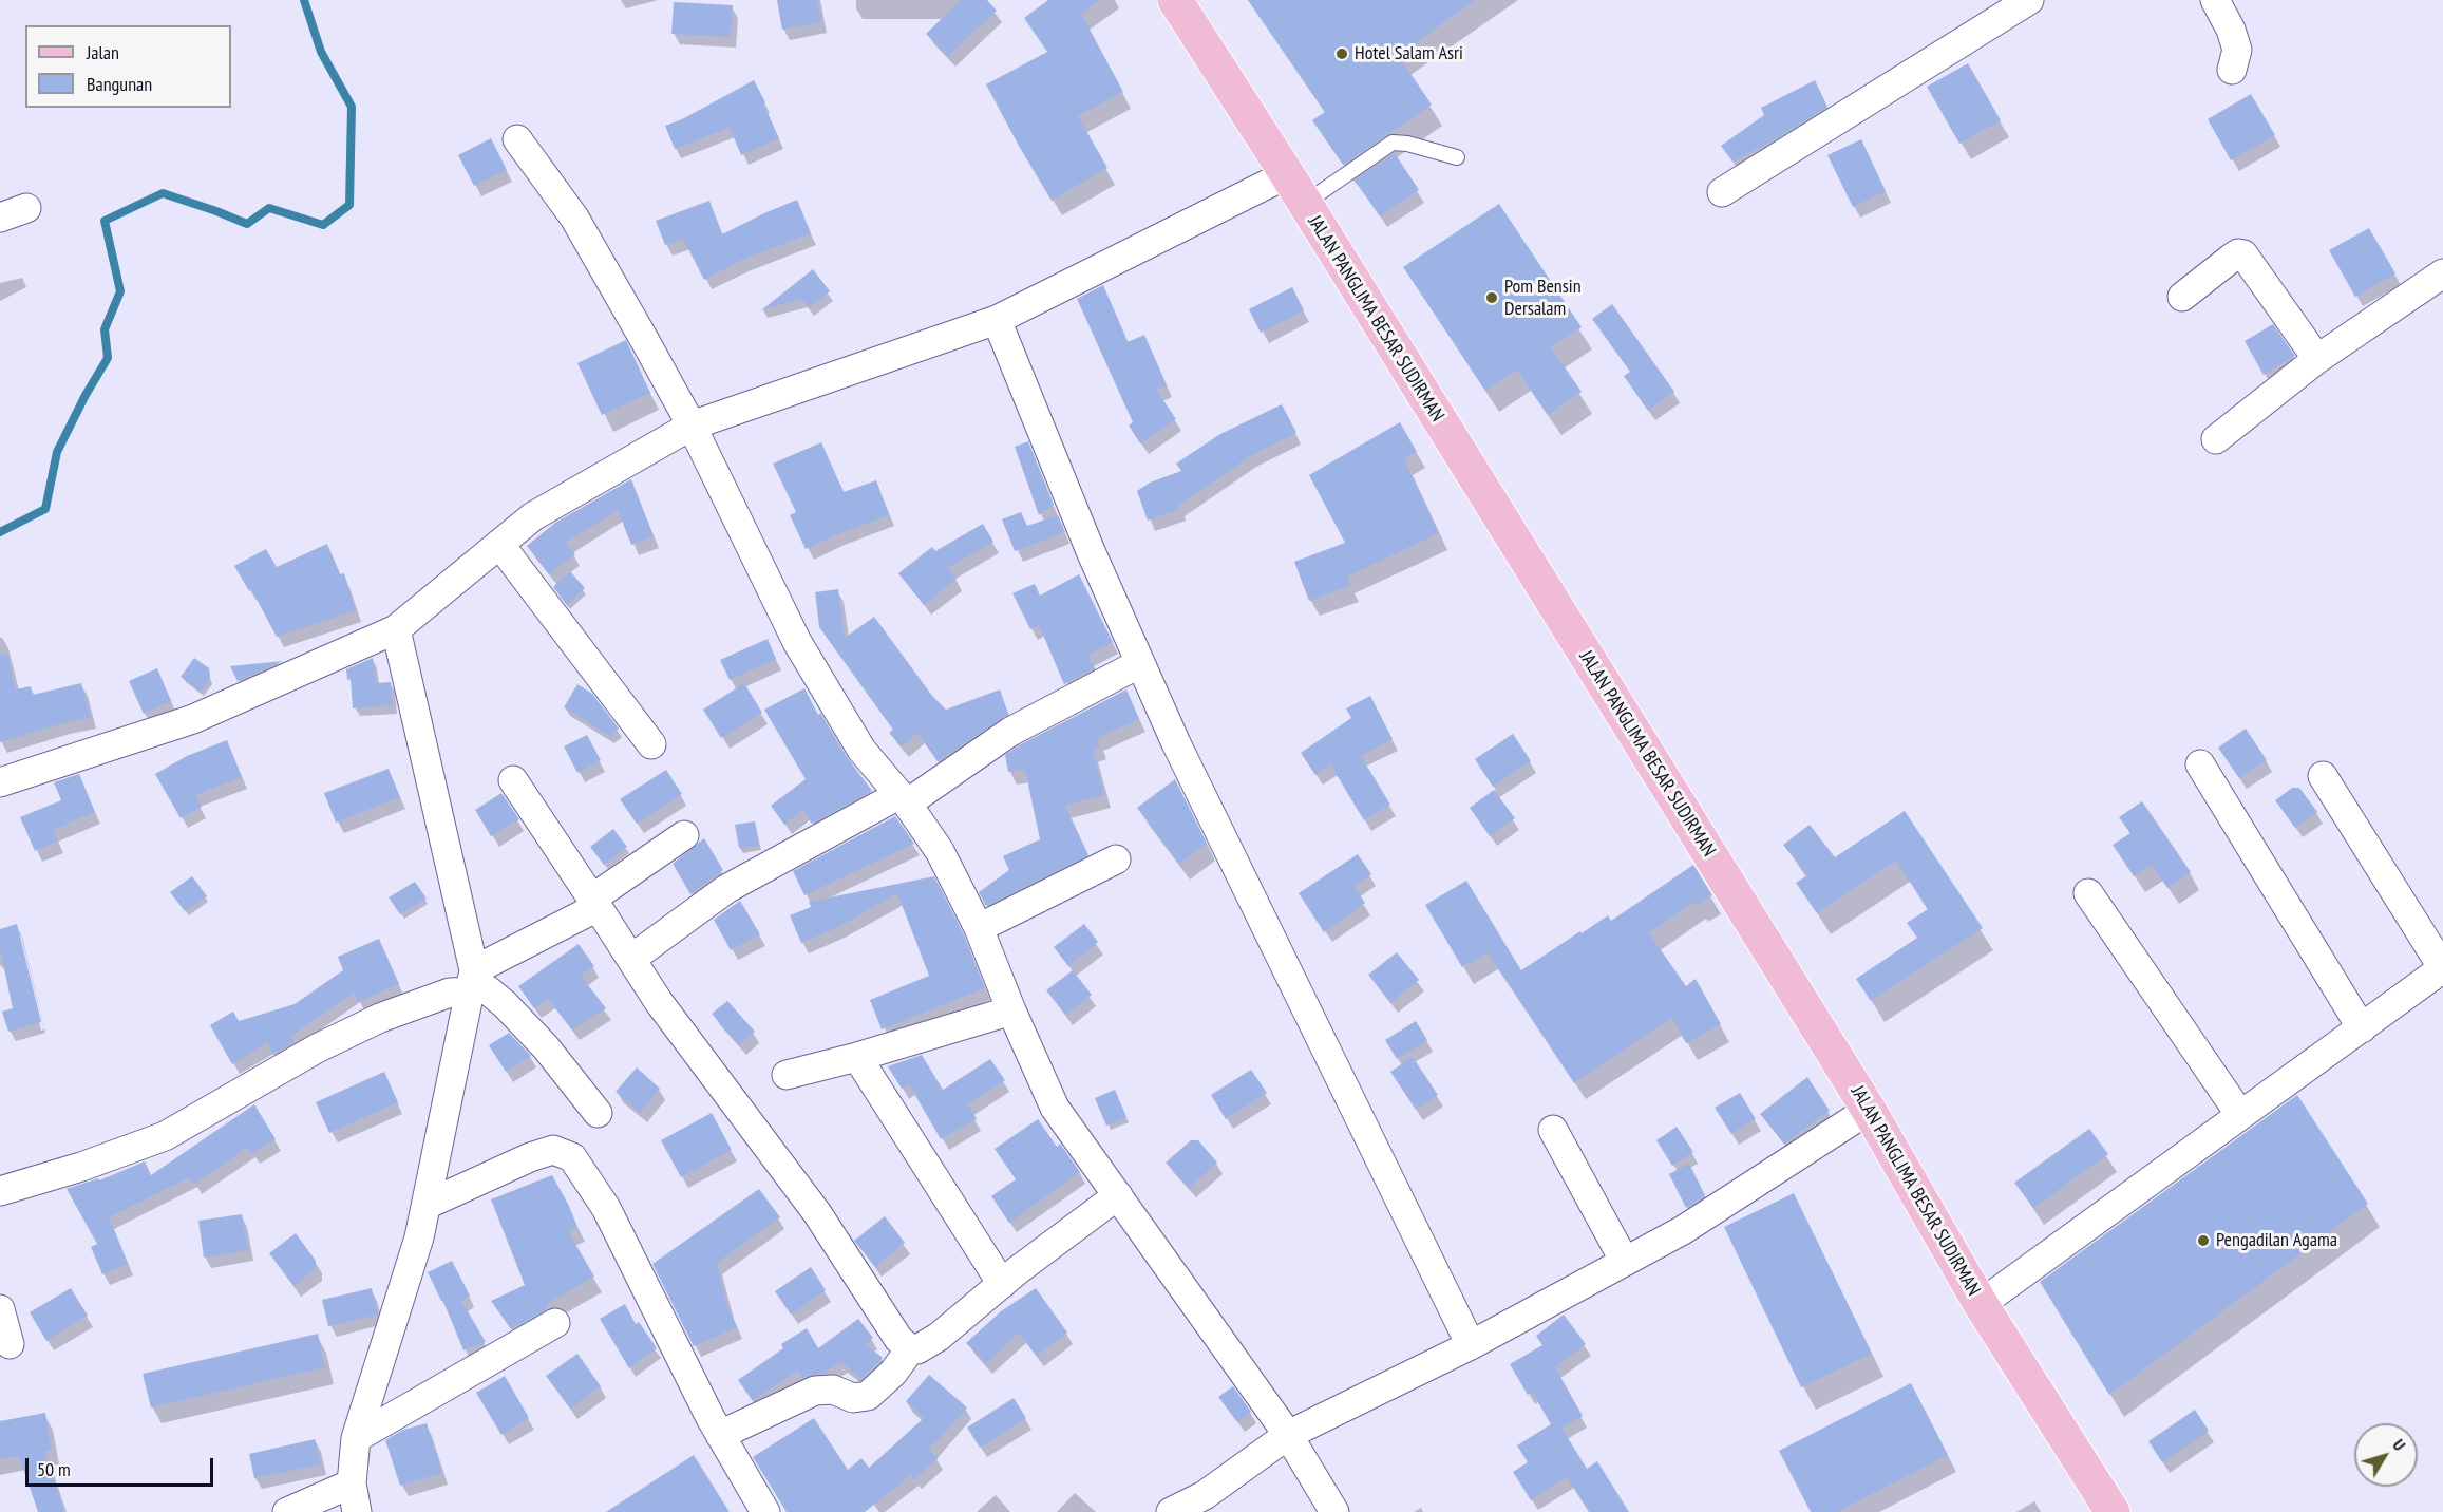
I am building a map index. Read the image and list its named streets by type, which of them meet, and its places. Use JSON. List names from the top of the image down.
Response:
{
  "streets": {
    "main road": ["JALAN PANGLIMA BESAR SUDIRMAN"]
  },
  "places": ["Hotel Salam Asri", "Pom Bensin Dersalam", "Pengadilan Agama"],
  "legend": ["Jalan", "Bangunan"],
  "scale_bar": "50 m",
  "north": "top right"
}
